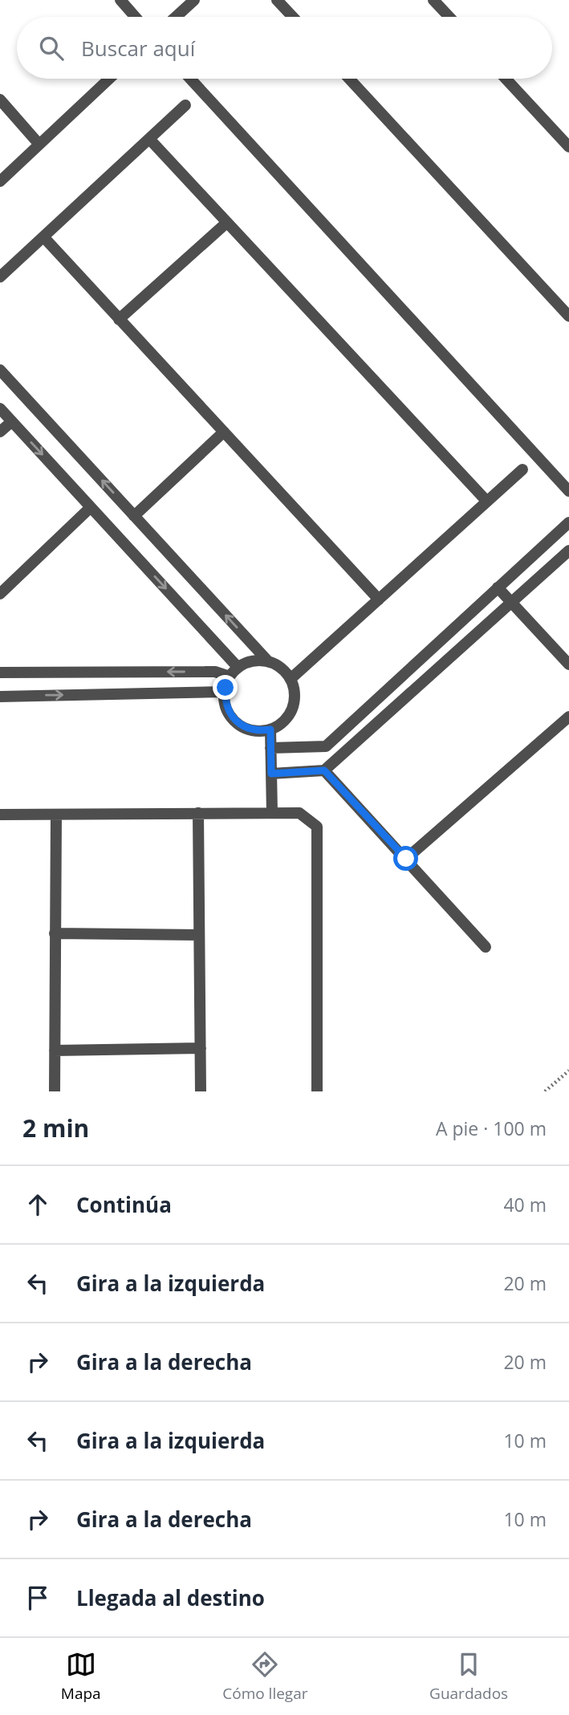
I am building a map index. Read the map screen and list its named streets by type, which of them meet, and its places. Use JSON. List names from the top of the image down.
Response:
{
  "page": {
    "search": "Buscar aquí",
    "heading": ["2 min", "A pie · 100 m"],
    "list": [
      ["Continúa", "40 m"],
      ["Gira a la izquierda", "20 m"],
      ["Gira a la derecha", "20 m"],
      ["Gira a la izquierda", "10 m"],
      ["Gira a la derecha", "10 m"],
      "Llegada al destino"
    ],
    "nav": ["Mapa", "Cómo llegar", "Guardados"]
  }
}
